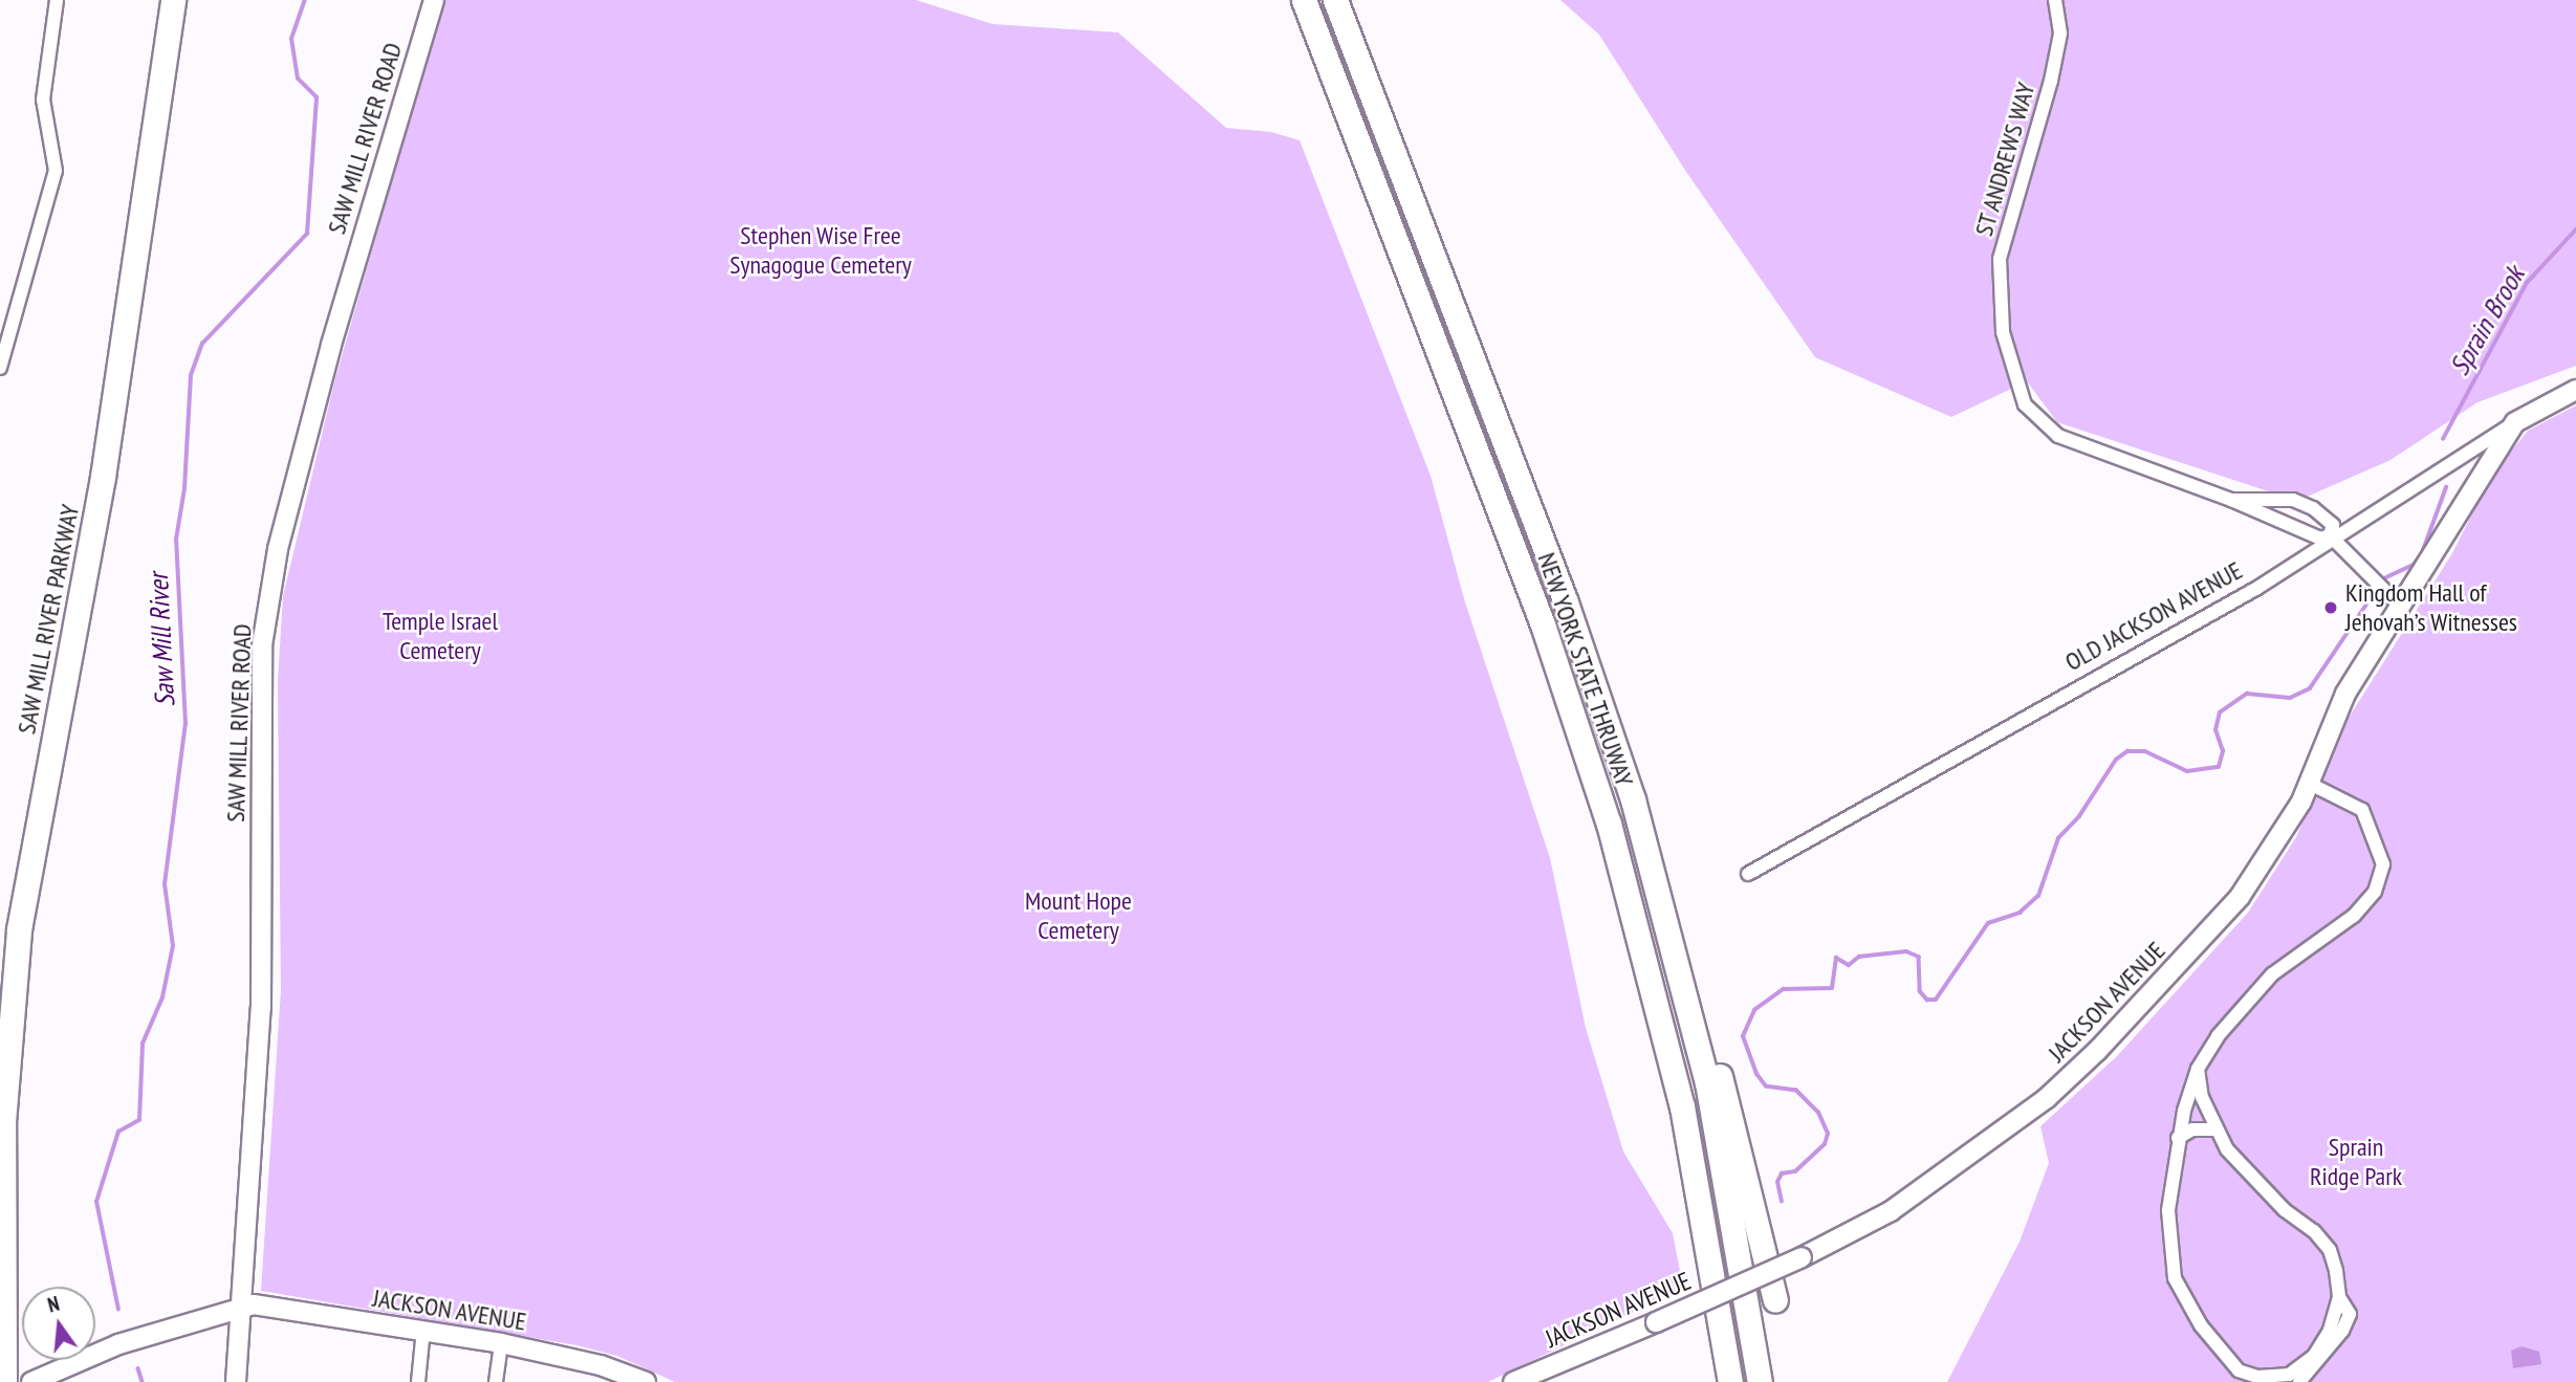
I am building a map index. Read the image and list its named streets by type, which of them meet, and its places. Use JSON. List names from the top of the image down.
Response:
{
  "streets": {
    "highway": ["SAW MILL RIVER PARKWAY", "NEW YORK STATE THRUWAY"],
    "main road": ["SAW MILL RIVER ROAD", "OLD JACKSON AVENUE", "JACKSON AVENUE"],
    "street": ["ST ANDREWS WAY"]
  },
  "crossings": [
    ["SAW MILL RIVER ROAD", "JACKSON AVENUE"],
    ["ST ANDREWS WAY", "OLD JACKSON AVENUE"],
    ["OLD JACKSON AVENUE", "JACKSON AVENUE"]
  ],
  "water": ["Sprain Brook", "Saw Mill River"],
  "parks": [
    "Stephen Wise Free Synagogue Cemetery",
    "Temple Israel Cemetery",
    "Mount Hope Cemetery",
    "Sprain Ridge Park"
  ],
  "places": ["Kingdom Hall of Jehovah’s Witnesses"],
  "north": "top"
}
